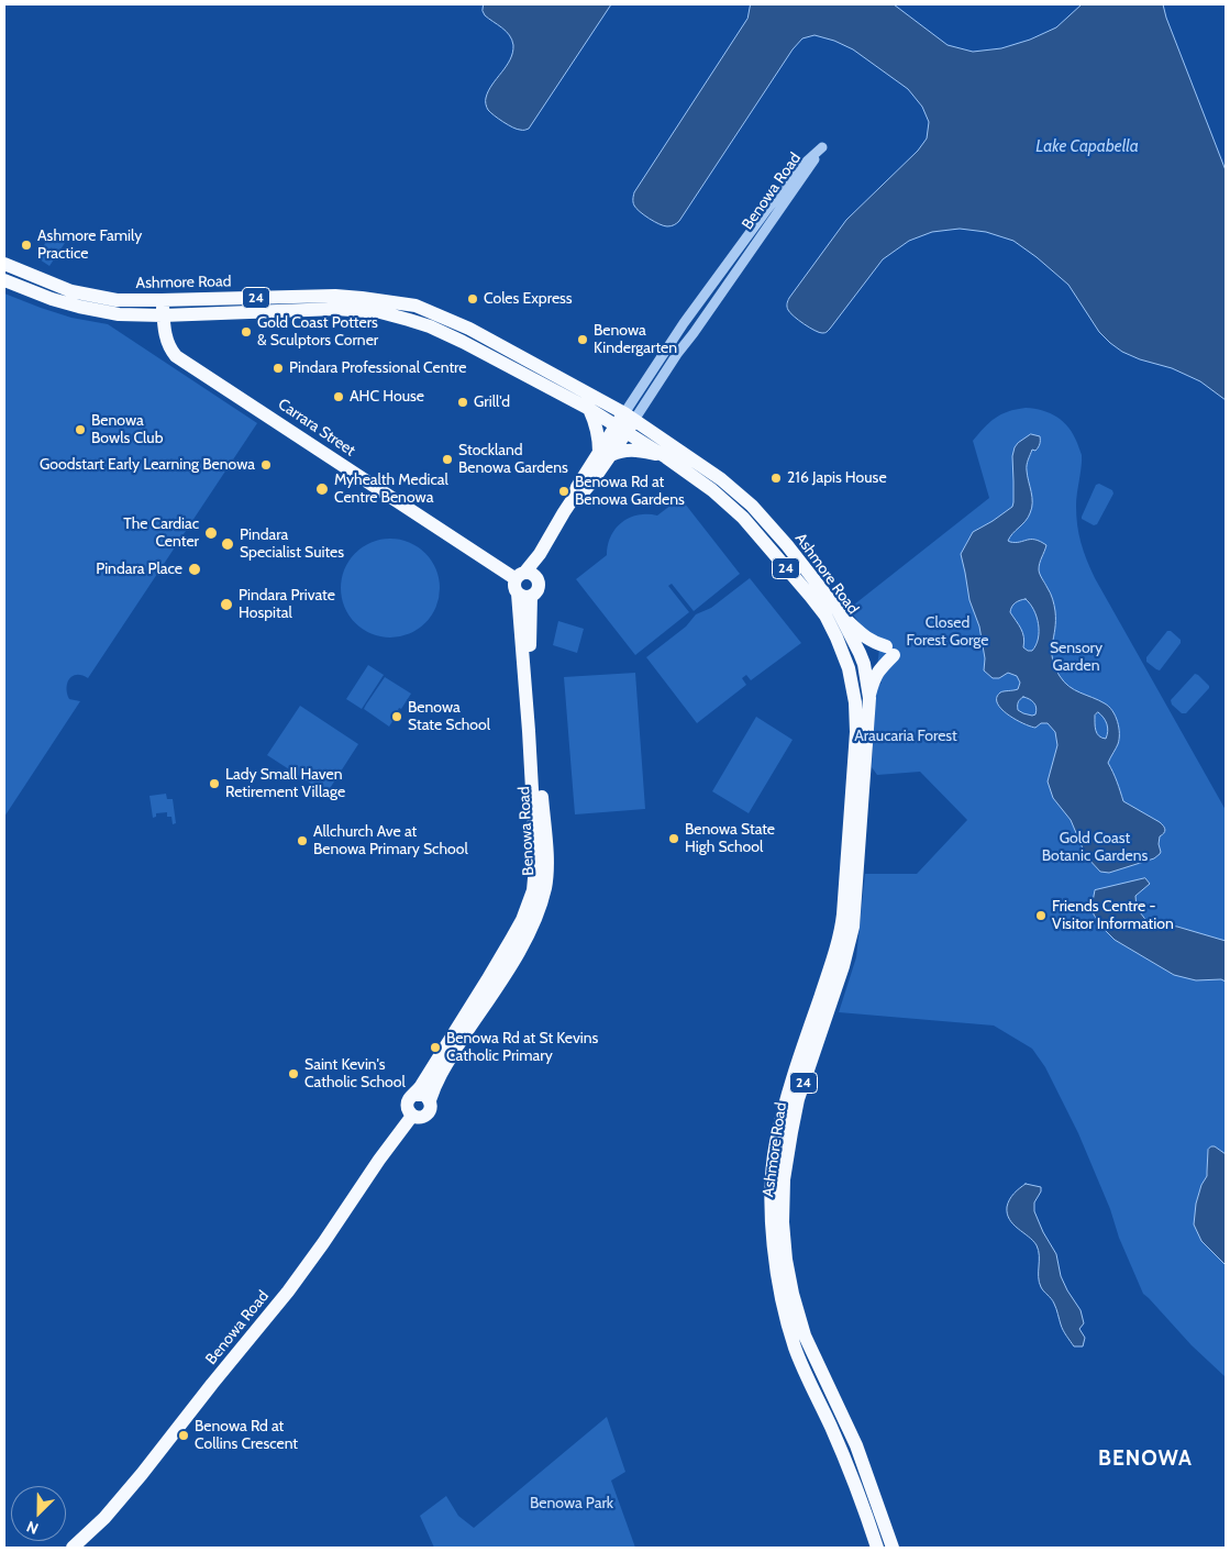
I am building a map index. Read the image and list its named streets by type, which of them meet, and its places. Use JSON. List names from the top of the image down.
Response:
{
  "streets": {
    "main road": [
      "Benowa Road",
      "Ashmore Road",
      "24",
      "Carrara Street"
    ]
  },
  "crossings": [
    ["Benowa Road", "Ashmore Road"],
    ["Benowa Road", "Carrara Street"],
    ["Ashmore Road", "Carrara Street"]
  ],
  "districts": ["BENOWA"],
  "water": ["Lake Capabella"],
  "parks": [
    "Closed Forest Gorge",
    "Sensory Garden",
    "Araucaria Forest",
    "Gold Coast Botanic Gardens",
    "Benowa Park"
  ],
  "places": [
    "Ashmore Family Practice",
    "Coles Express",
    "Gold Coast Potters & Sculptors Corner",
    "Benowa Kindergarten",
    "Pindara Professional Centre",
    "AHC House",
    "Grill'd",
    "Benowa Bowls Club",
    "Stockland Benowa Gardens",
    "Goodstart Early Learning Benowa",
    "216 Japis House",
    "Myhealth Medical Centre Benowa",
    "Benowa Rd at Benowa Gardens",
    "The Cardiac Center",
    "Pindara Specialist Suites",
    "Pindara Place",
    "Pindara Private Hospital",
    "Benowa State School",
    "Lady Small Haven Retirement Village",
    "Benowa State High School",
    "Allchurch Ave at Benowa Primary School",
    "Friends Centre - Visitor Information",
    "Benowa Rd at St Kevins Catholic Primary",
    "Saint Kevin's Catholic School",
    "Benowa Rd at Collins Crescent"
  ],
  "north": "bottom left"
}
